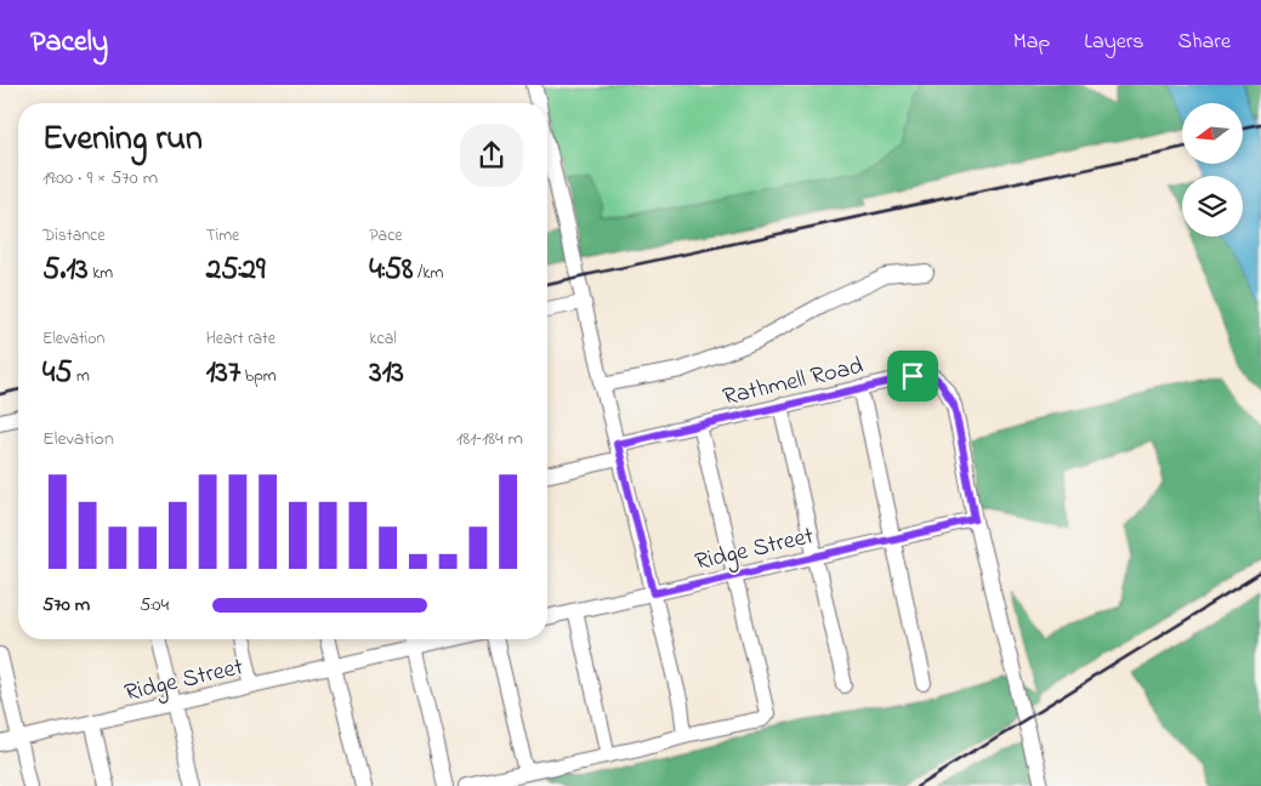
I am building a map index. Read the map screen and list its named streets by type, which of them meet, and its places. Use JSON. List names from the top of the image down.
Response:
{
  "streets": {
    "street": ["Rathmell Road", "Ridge Street"]
  },
  "crossings": [
    ["Rathmell Road", "Ridge Street"]
  ],
  "north": "left",
  "page": {
    "header": "Pacely",
    "nav": ["Map", "Layers", "Share"],
    "heading": ["Evening run", "19:00 · 9 × 570 m"],
    "stats": [
      ["Distance", "5.13 km"],
      ["Time", "25:29"],
      ["Pace", "4:58 /km"],
      ["Elevation", "45 m"],
      ["Heart rate", "137 bpm"],
      ["kcal", "313"]
    ],
    "chart": ["Elevation", "181–184 m"],
    "list": [
      {
        "name": "570 m",
        "note": "5:04"
      }
    ]
  }
}
